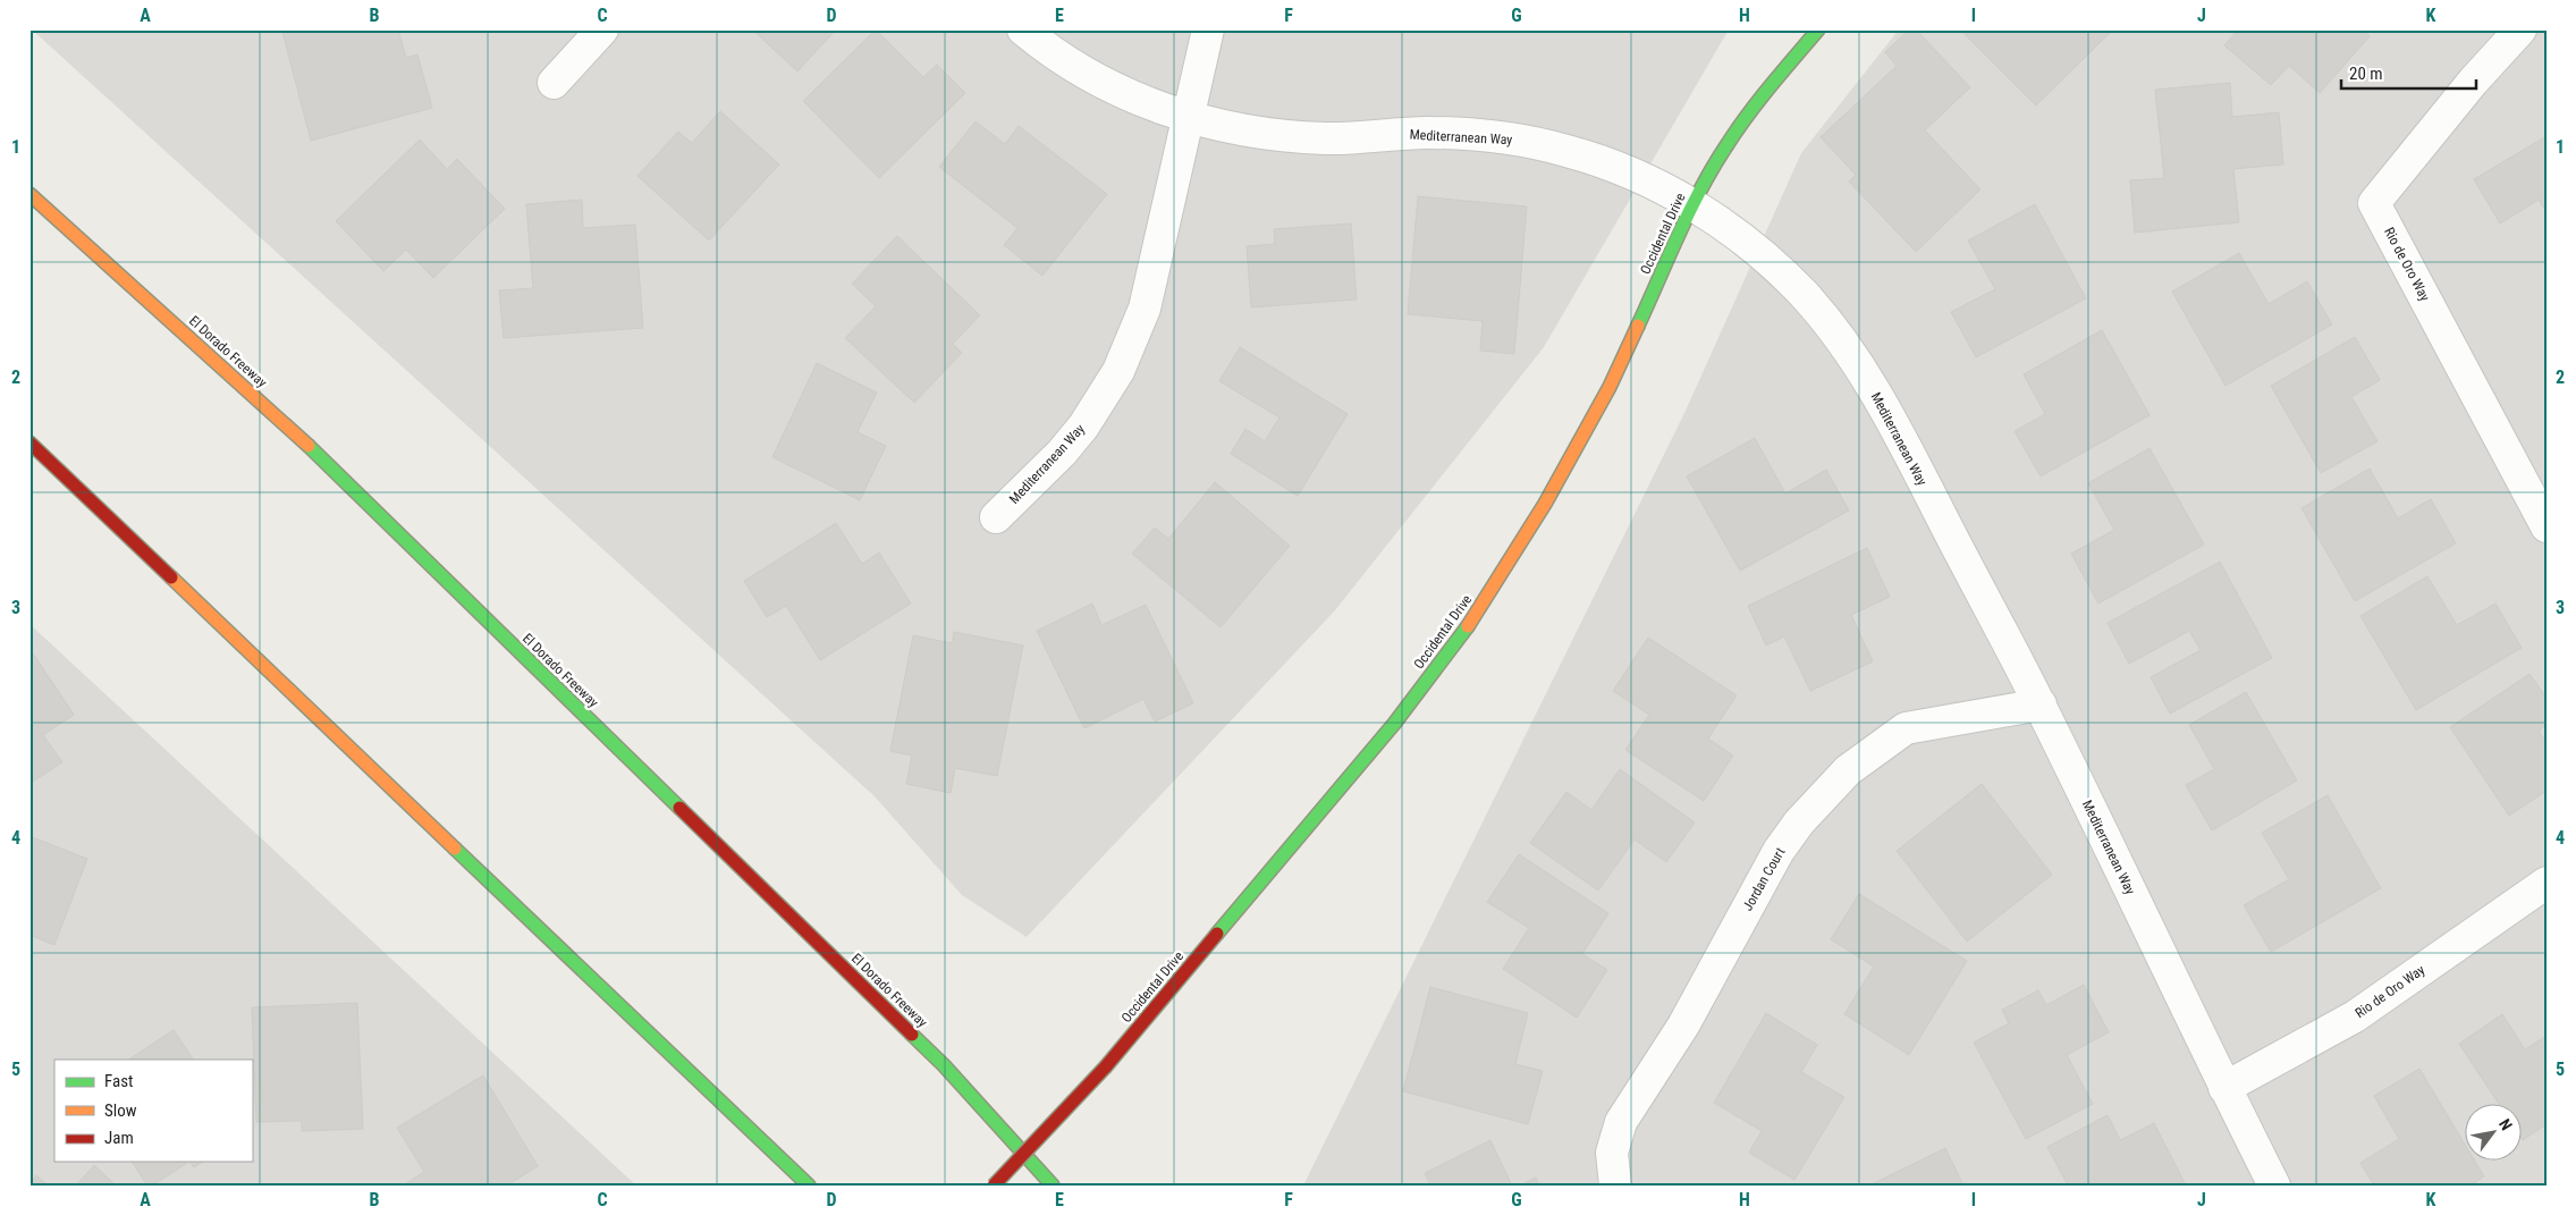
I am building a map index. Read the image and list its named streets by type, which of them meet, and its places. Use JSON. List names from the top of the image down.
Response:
{
  "streets": {
    "main road": ["Occidental Drive", "El Dorado Freeway"],
    "street": ["Mediterranean Way", "Rio de Oro Way", "Jordan Court"]
  },
  "crossings": [
    ["Mediterranean Way", "Occidental Drive"],
    ["Mediterranean Way", "Rio de Oro Way"],
    ["Mediterranean Way", "Jordan Court"]
  ],
  "legend": ["Fast", "Slow", "Jam"],
  "scale_bar": "20 m",
  "north": "top right",
  "grid": {
    "columns": [
      "A",
      "B",
      "C",
      "D",
      "E",
      "F",
      "G",
      "H",
      "I",
      "J",
      "K"
    ],
    "rows": [
      "1",
      "2",
      "3",
      "4",
      "5"
    ]
  }
}
